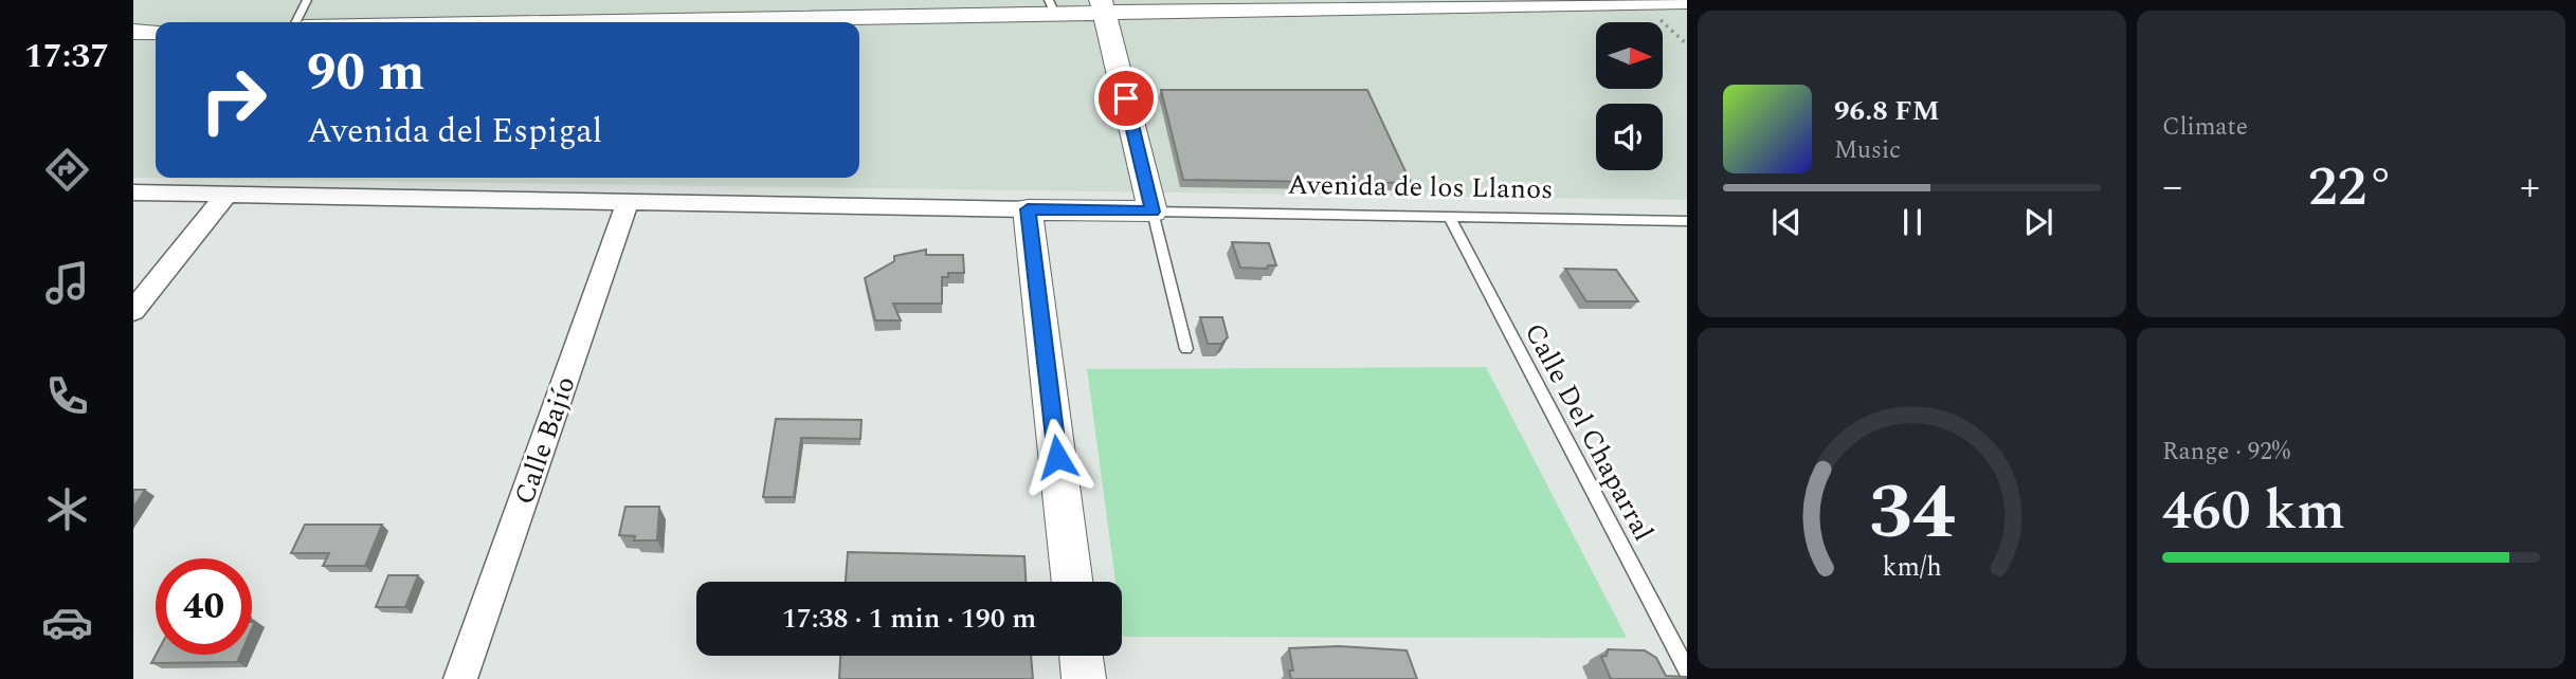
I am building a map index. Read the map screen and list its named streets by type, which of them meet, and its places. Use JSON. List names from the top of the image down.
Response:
{
  "streets": {
    "street": ["Calle Bajío"],
    "lane": ["Avenida de los Llanos", "Calle Del Chaparral"]
  },
  "crossings": [
    ["Avenida de los Llanos", "Calle Del Chaparral"]
  ],
  "north": "right",
  "page": {
    "tabs": "17:37",
    "tile": [
      "Climate",
      ["Range · 92%", "460 km"]
    ],
    "turn": ["90 m", "Avenida del Espigal"],
    "song": ["96.8 FM", "Music"],
    "heat": ["−", "22°", "+"],
    "limit": "40",
    "trip": "17:38 · 1 min · 190 m",
    "gauge": ["34", "km/h"]
  }
}
